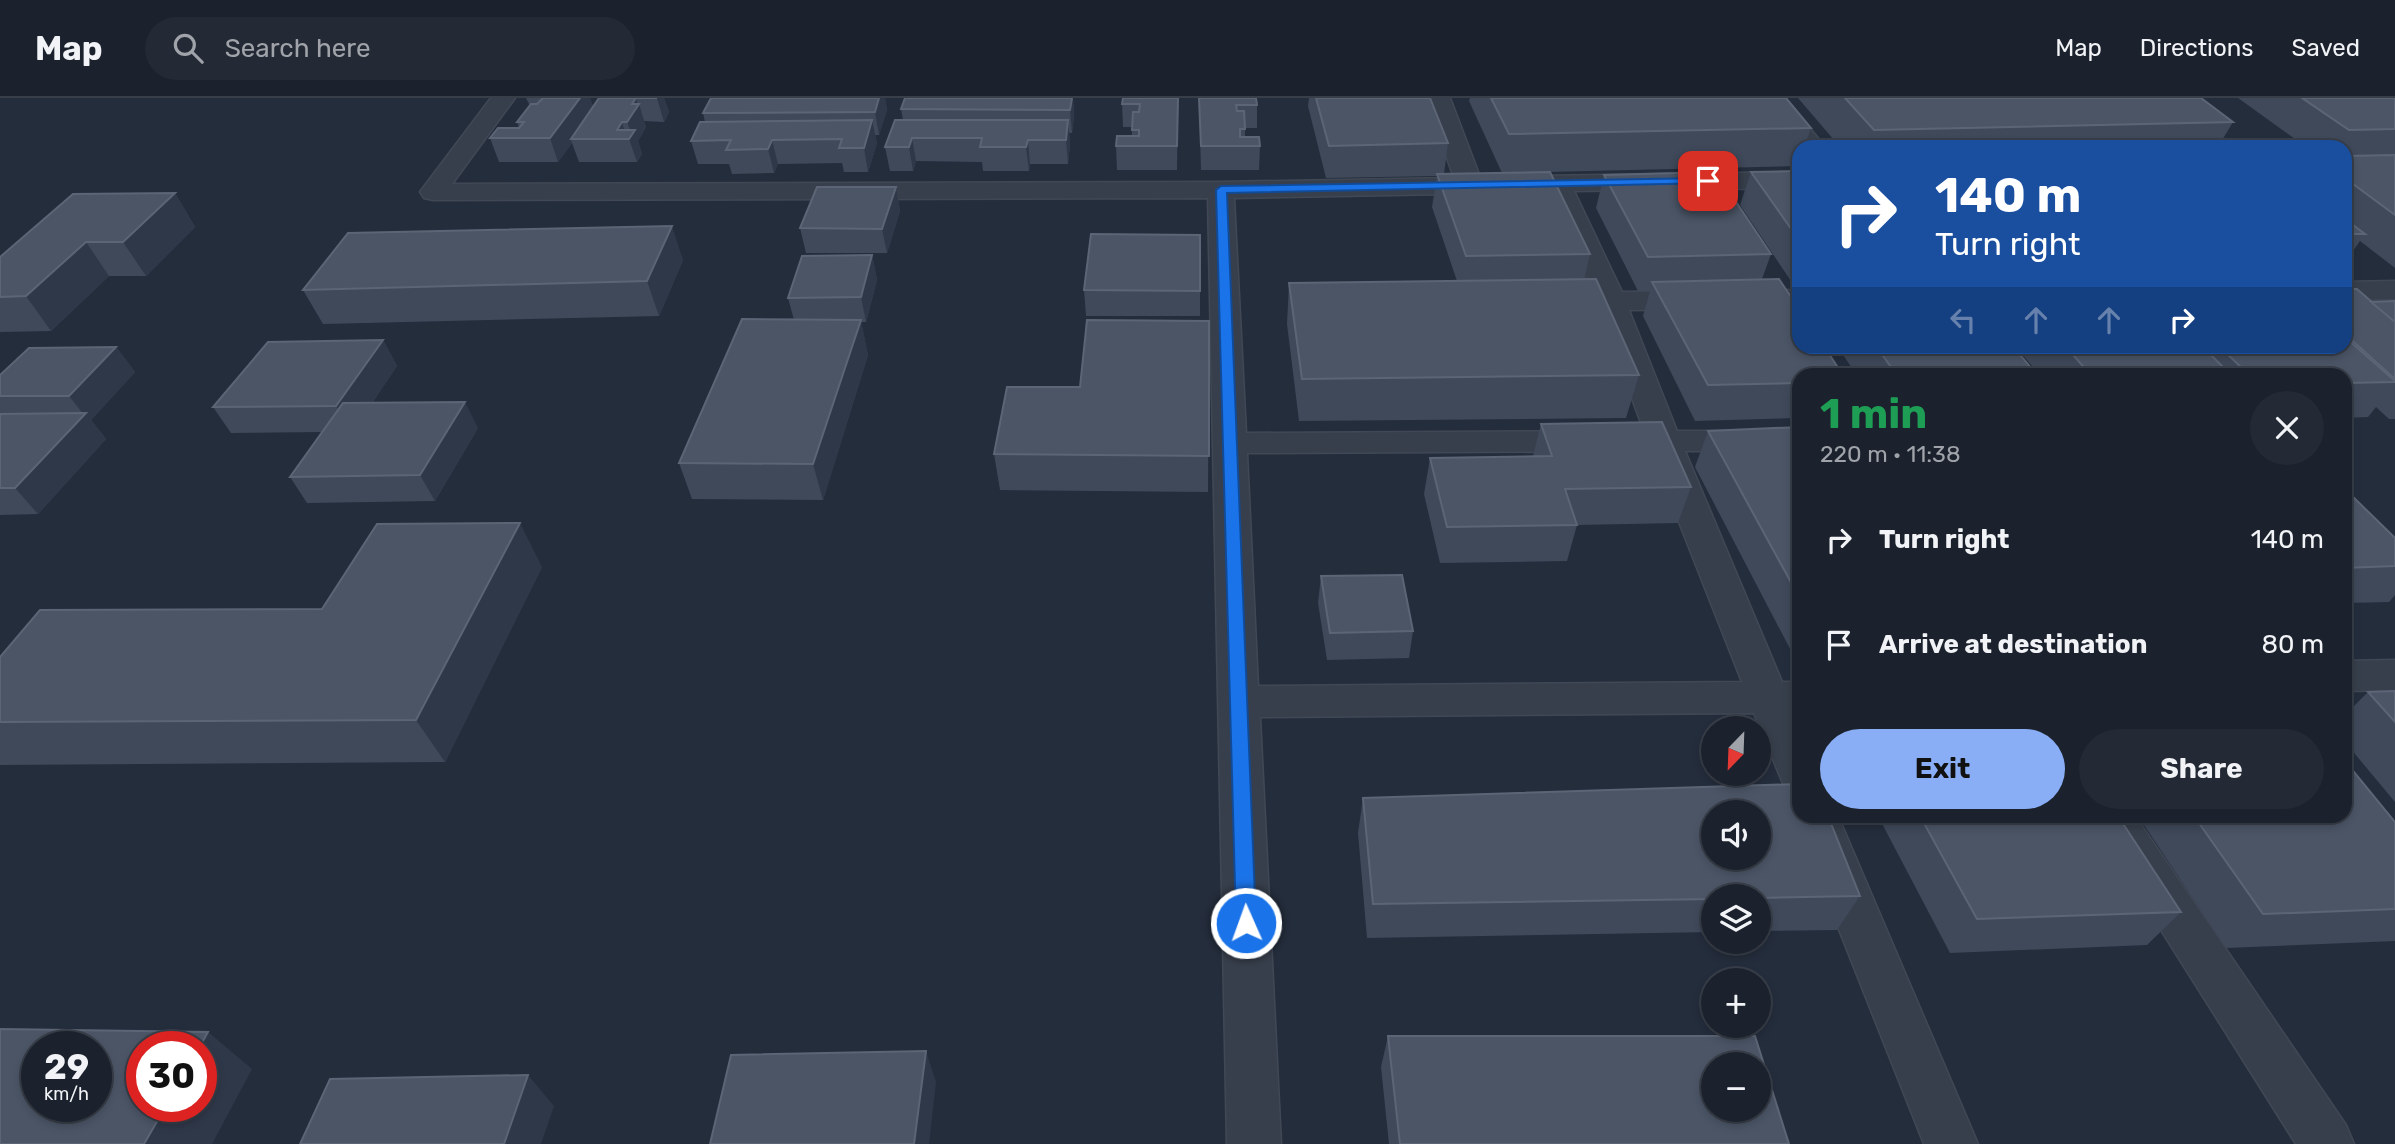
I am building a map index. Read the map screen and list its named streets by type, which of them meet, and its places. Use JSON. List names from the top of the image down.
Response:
{
  "north": "bottom left",
  "page": {
    "header": "Map",
    "search": "Search here",
    "nav": ["Map", "Directions", "Saved"],
    "turn": ["140 m", "Turn right"],
    "heading": ["1 min", "220 m · 11:38"],
    "list": [
      {
        "name": "Turn right",
        "value": "140 m"
      },
      {
        "name": "Arrive at destination",
        "value": "80 m"
      }
    ],
    "buttons": ["Exit", "Share"],
    "map_buttons": ["+", "−"],
    "speed": "29 km/h",
    "limit": "30"
  }
}
